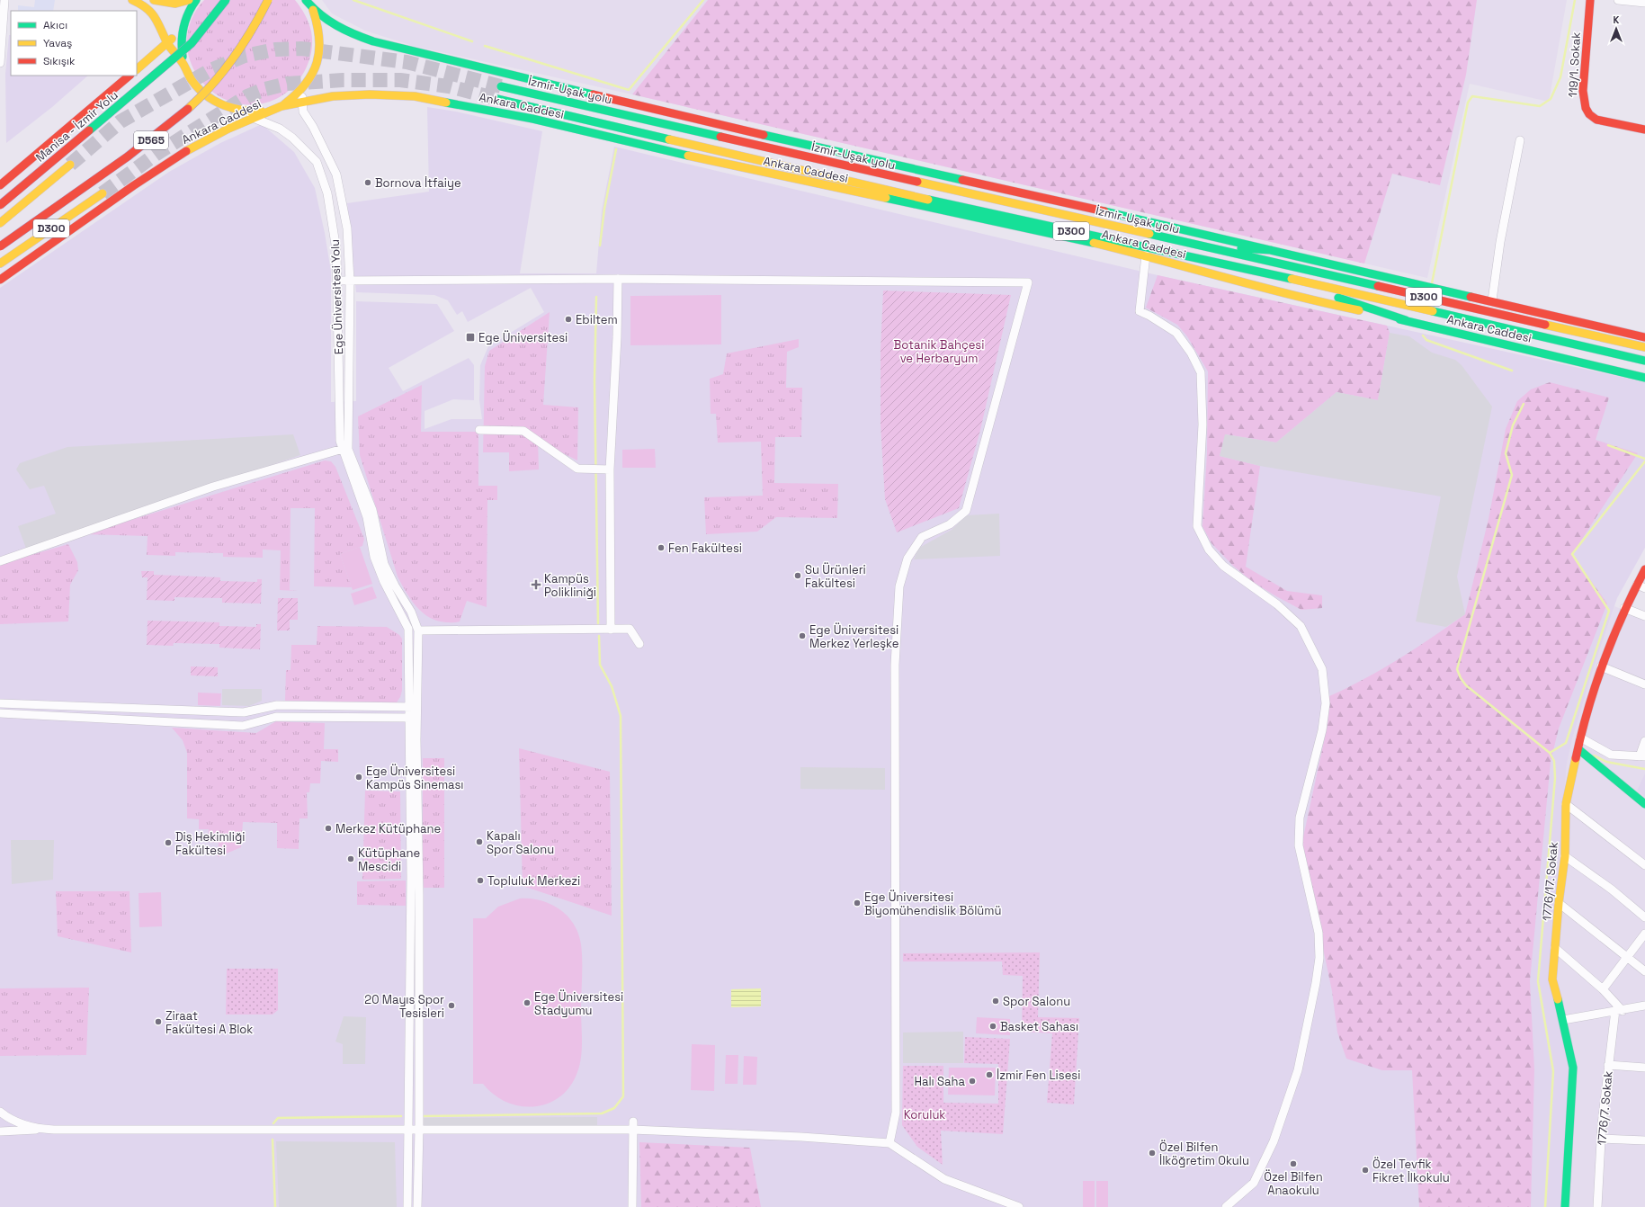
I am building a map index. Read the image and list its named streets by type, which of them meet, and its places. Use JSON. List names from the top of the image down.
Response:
{
  "streets": {
    "main road": [
      "119/1. Sokak",
      "İzmir-Uşak yolu",
      "Ankara Caddesi",
      "Manisa - İzmir Yolu",
      "D565",
      "D300",
      "1776/17. Sokak"
    ],
    "street": ["Ege Üniversitesi Yolu", "1776/7. Sokak"]
  },
  "crossings": [
    ["İzmir-Uşak yolu", "Ankara Caddesi"],
    ["Ankara Caddesi", "Ege Üniversitesi Yolu"]
  ],
  "parks": ["Botanik Bahçesi ve Herbaryum", "Koruluk"],
  "places": {
    "other": [
      "Bornova İtfaiye",
      "Ebiltem",
      "Fen Fakültesi",
      "Su Ürünleri Fakültesi",
      "Ege Üniversitesi Merkez Yerleşke",
      "Ege Üniversitesi Kampüs Sineması",
      "Merkez Kütüphane",
      "Kapalı Spor Salonu",
      "Diş Hekimliği Fakültesi",
      "Kütüphane Mescidi",
      "Topluluk Merkezi",
      "Ege Üniversitesi Biyomühendislik Bölümü",
      "Spor Salonu",
      "Ege Üniversitesi Stadyumu",
      "20 Mayıs Spor Tesisleri",
      "Ziraat Fakültesi A Blok",
      "Basket Sahası",
      "İzmir Fen Lisesi",
      "Halı Saha",
      "Özel Bilfen İlköğretim Okulu",
      "Özel Bilfen Anaokulu",
      "Özel Tevfik Fikret İlkokulu"
    ],
    "transit": ["Ege Üniversitesi"],
    "health": ["Kampüs Polikliniği"]
  },
  "legend": ["Akıcı", "Yavaş", "Sıkışık"],
  "north": "top"
}
